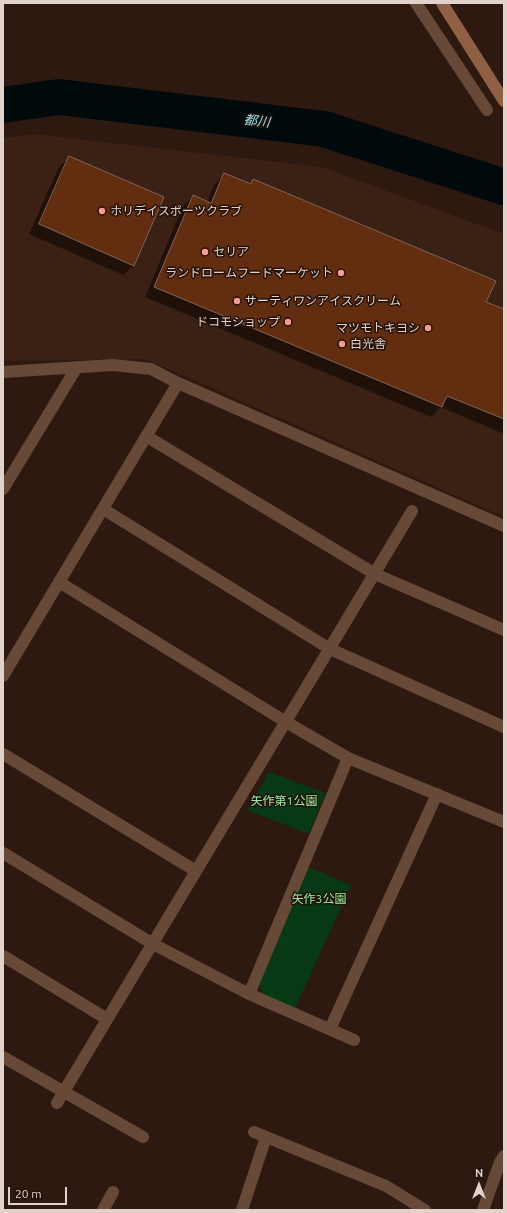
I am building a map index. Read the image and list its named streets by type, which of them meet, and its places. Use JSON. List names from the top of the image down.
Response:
{
  "water": ["都川"],
  "parks": ["矢作第1公園", "矢作3公園"],
  "places": [
    "ホリデイスポーツクラブ",
    "セリア",
    "ランドロームフードマーケット",
    "サーティワンアイスクリーム",
    "ドコモショップ",
    "マツモトキヨシ",
    "白光舎"
  ],
  "scale_bar": "20 m",
  "north": "top"
}
